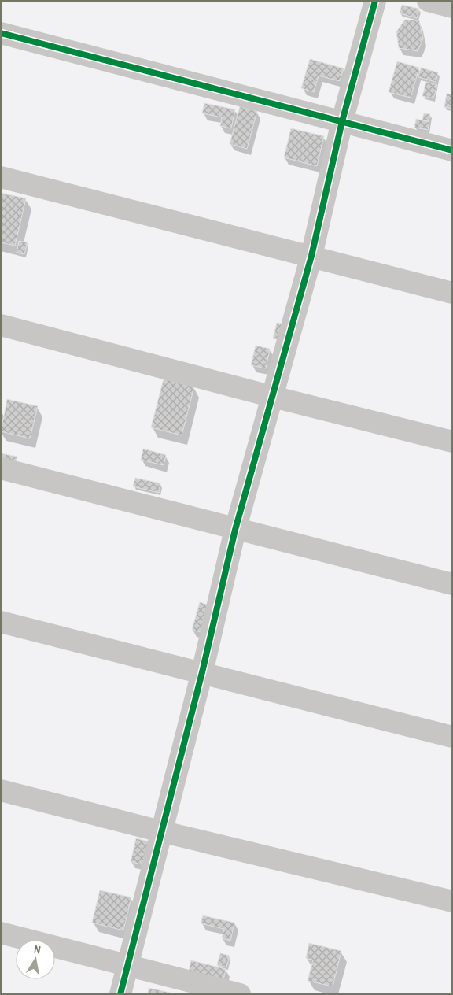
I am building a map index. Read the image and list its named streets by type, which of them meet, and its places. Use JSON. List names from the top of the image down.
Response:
{
  "north": "top"
}
